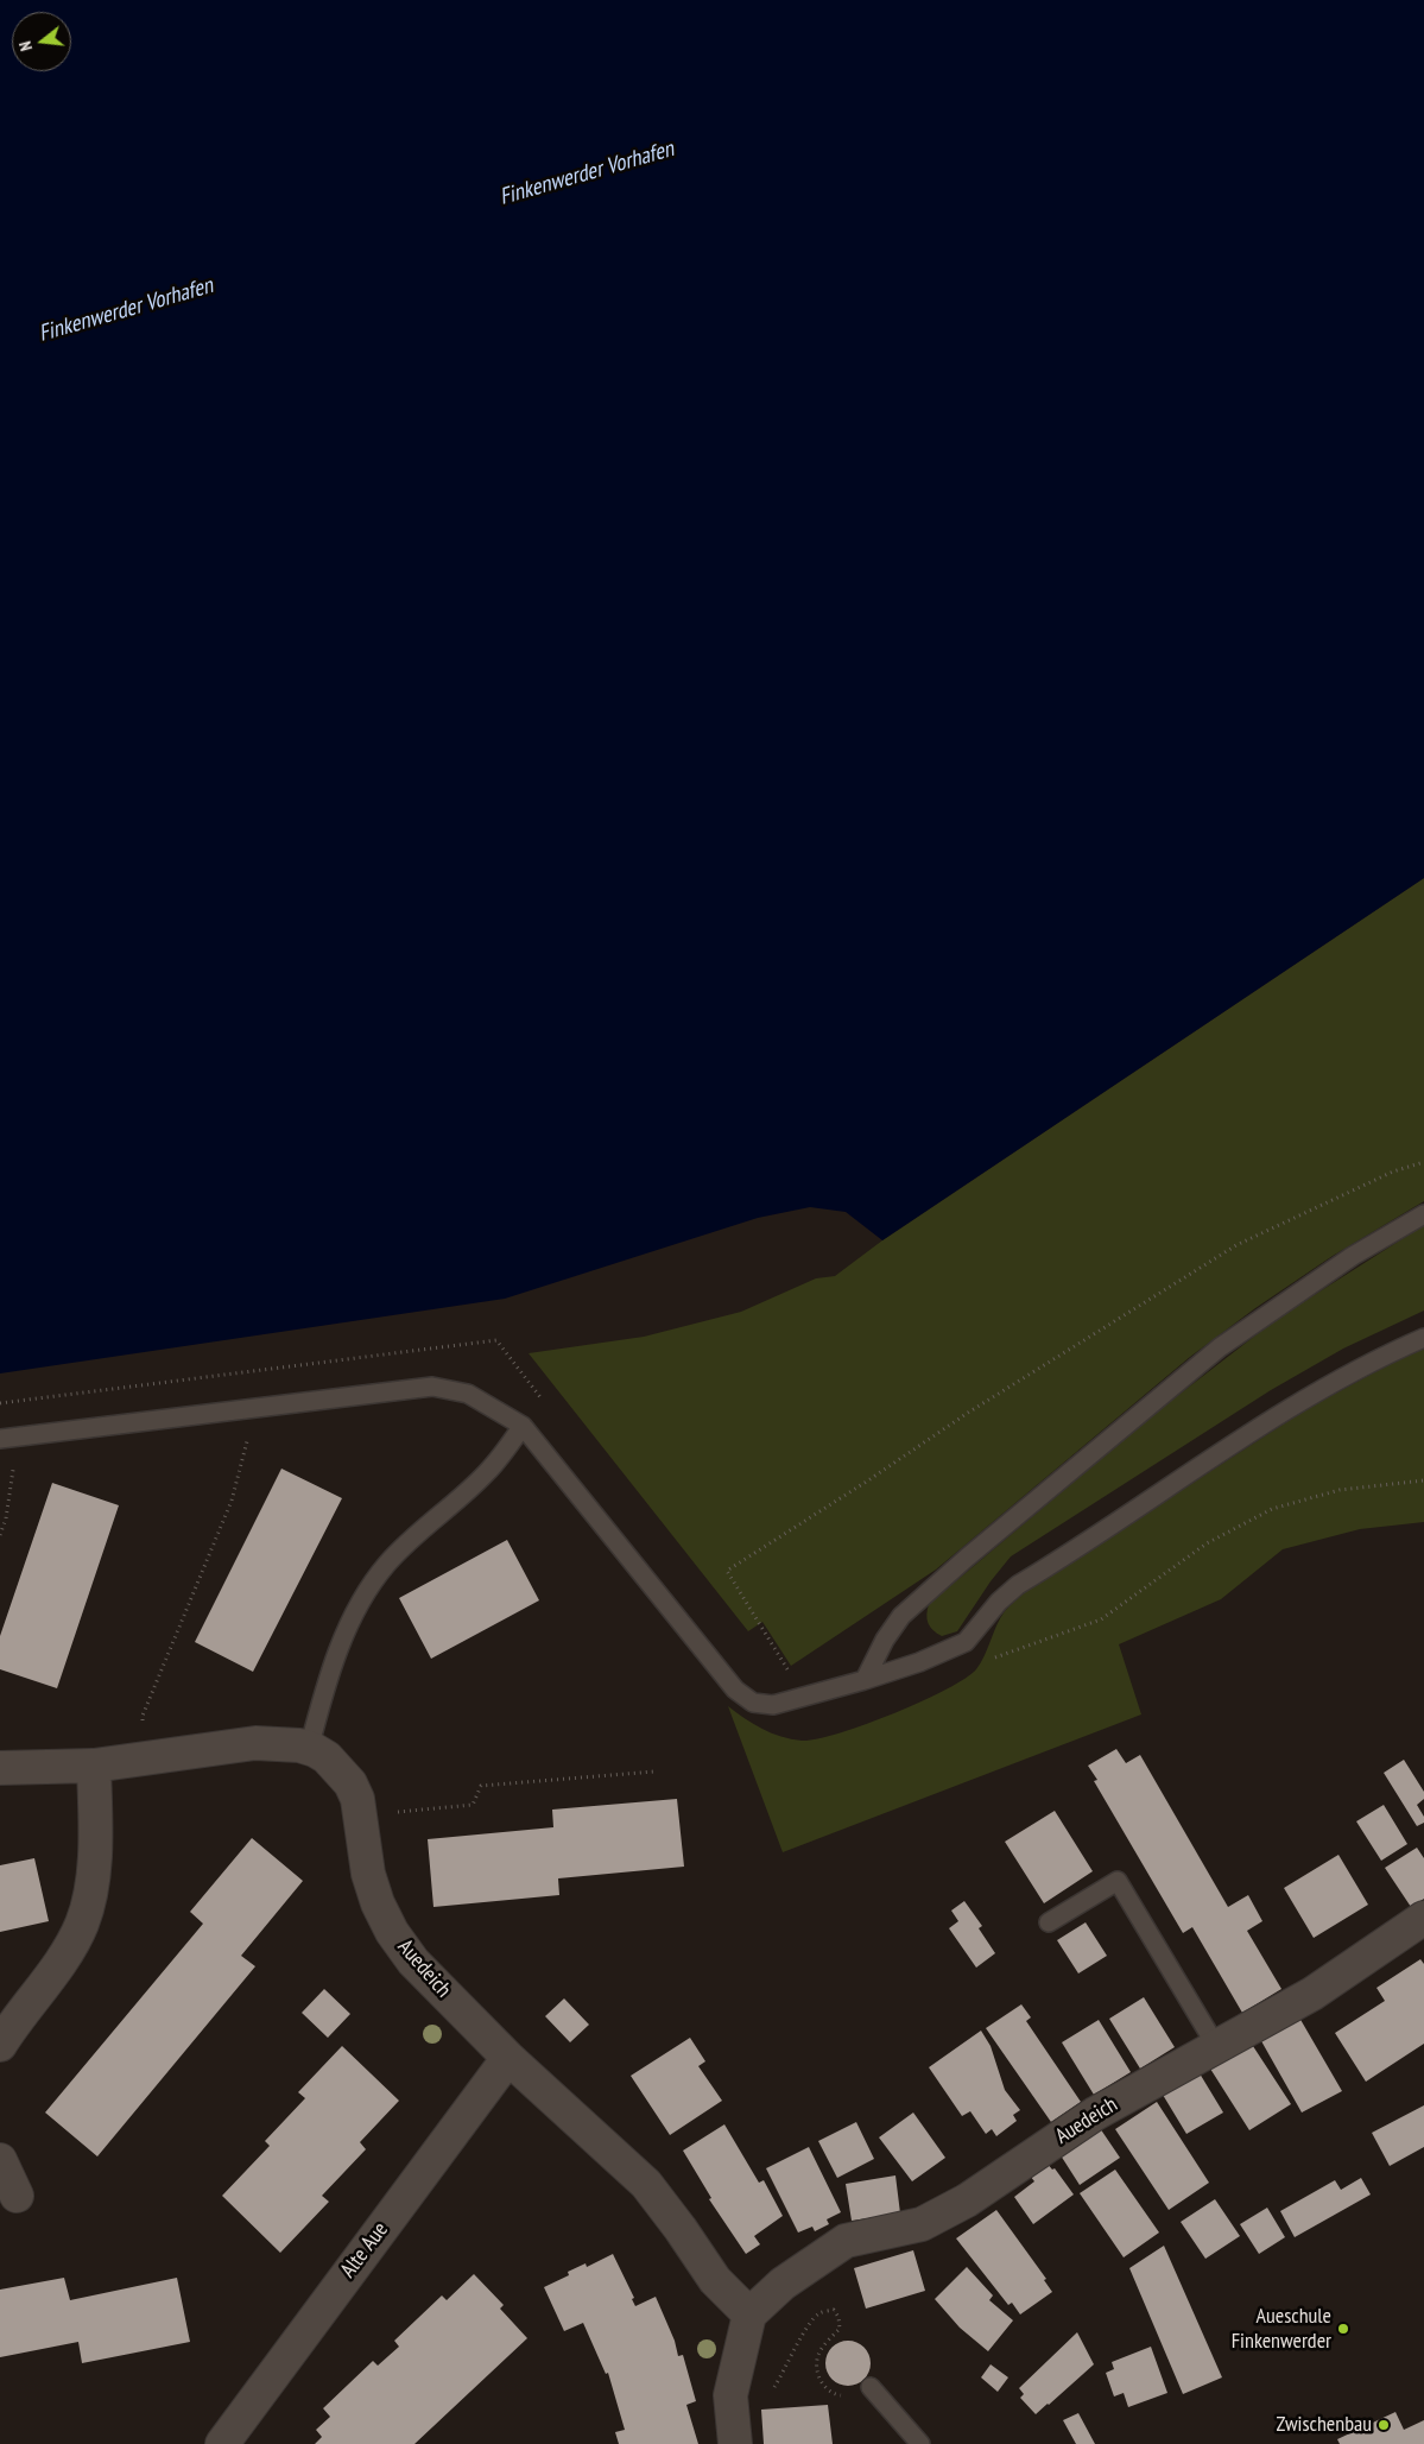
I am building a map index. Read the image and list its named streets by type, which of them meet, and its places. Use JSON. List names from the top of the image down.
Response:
{
  "streets": {
    "street": ["Auedeich", "Alte Aue"]
  },
  "crossings": [
    ["Auedeich", "Alte Aue"]
  ],
  "water": ["Finkenwerder Vorhafen"],
  "places": ["Aueschule Finkenwerder", "Zwischenbau"],
  "north": "left"
}
